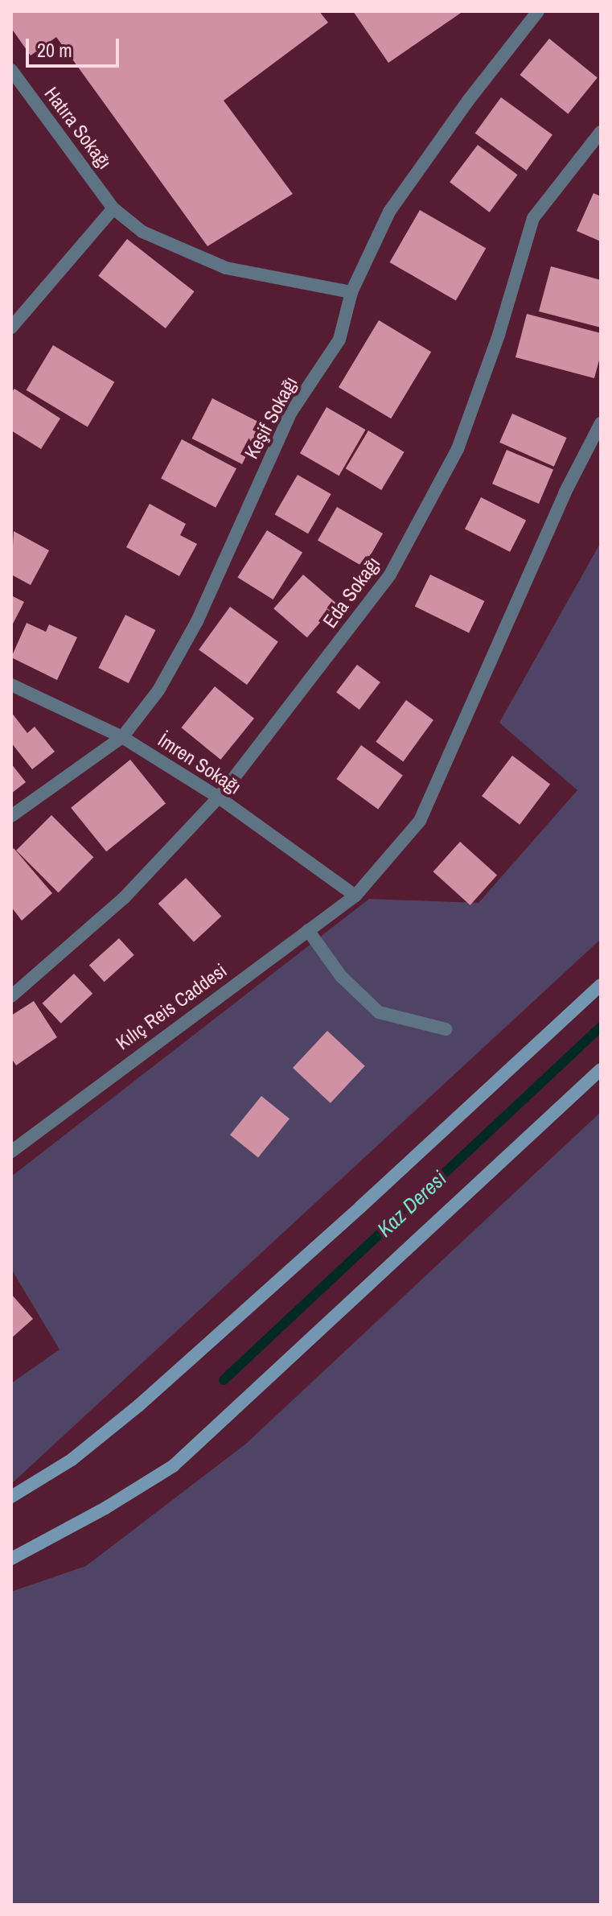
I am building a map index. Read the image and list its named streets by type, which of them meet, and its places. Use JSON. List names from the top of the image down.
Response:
{
  "streets": {
    "street": [
      "Hatıra Sokağı",
      "Keşif Sokağı",
      "Eda Sokağı",
      "İmren Sokağı",
      "Kılıç Reis Caddesi"
    ]
  },
  "crossings": [
    ["Hatıra Sokağı", "Keşif Sokağı"],
    ["Keşif Sokağı", "İmren Sokağı"],
    ["Eda Sokağı", "İmren Sokağı"],
    ["İmren Sokağı", "Kılıç Reis Caddesi"]
  ],
  "water": ["Kaz Deresi"],
  "scale_bar": "20 m"
}
